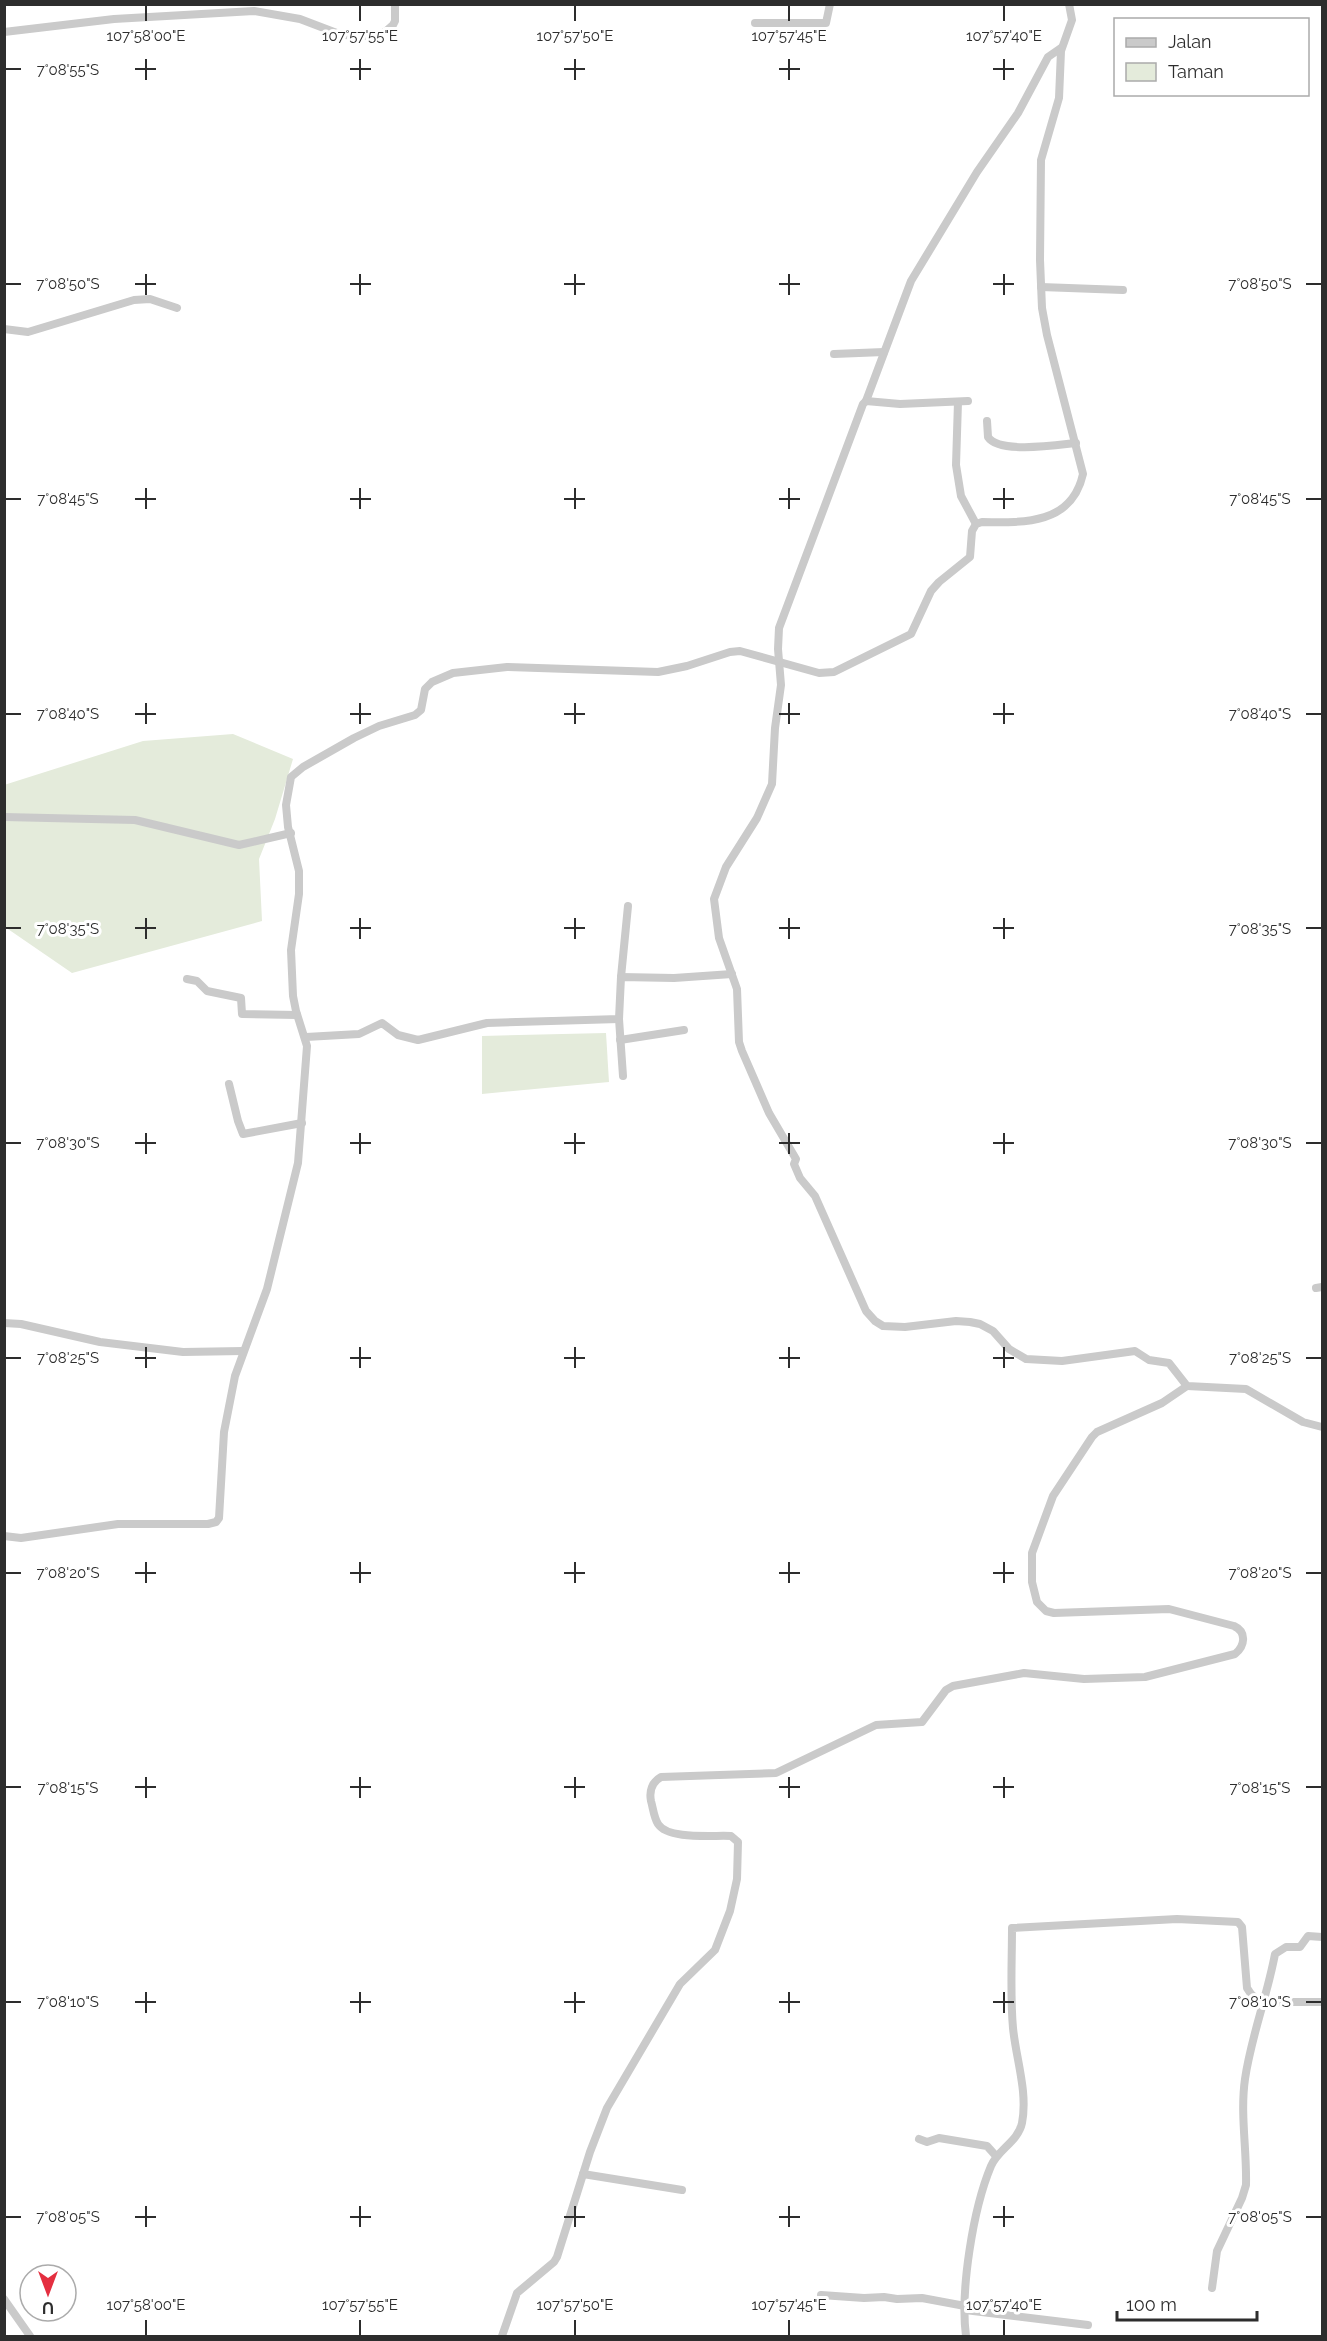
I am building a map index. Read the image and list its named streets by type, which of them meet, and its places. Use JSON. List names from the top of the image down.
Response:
{
  "legend": ["Jalan", "Taman"],
  "scale_bar": "100 m",
  "north": "bottom",
  "coordinates": [
    "107°58'00\"E",
    "107°57'55\"E",
    "107°57'50\"E",
    "107°57'45\"E",
    "107°57'40\"E",
    "7°08'55\"S",
    "7°08'50\"S",
    "7°08'45\"S",
    "7°08'40\"S",
    "7°08'35\"S",
    "7°08'30\"S",
    "7°08'25\"S",
    "7°08'20\"S",
    "7°08'15\"S",
    "7°08'10\"S",
    "7°08'05\"S"
  ]
}
